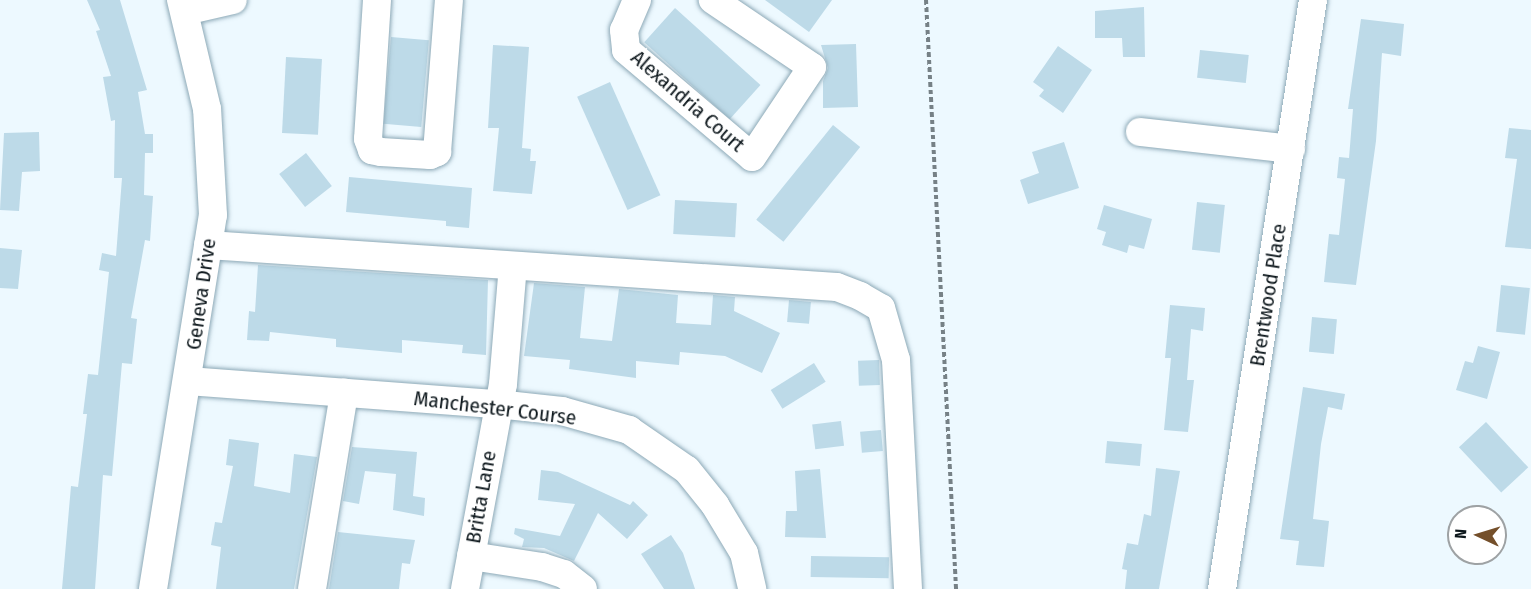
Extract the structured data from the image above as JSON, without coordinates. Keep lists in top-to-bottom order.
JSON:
{
  "streets": {
    "street": [
      "Alexandria Court",
      "Geneva Drive",
      "Brentwood Place",
      "Manchester Course",
      "Britta Lane"
    ]
  },
  "crossings": [
    ["Geneva Drive", "Manchester Course"],
    ["Manchester Course", "Britta Lane"]
  ],
  "north": "left"
}
